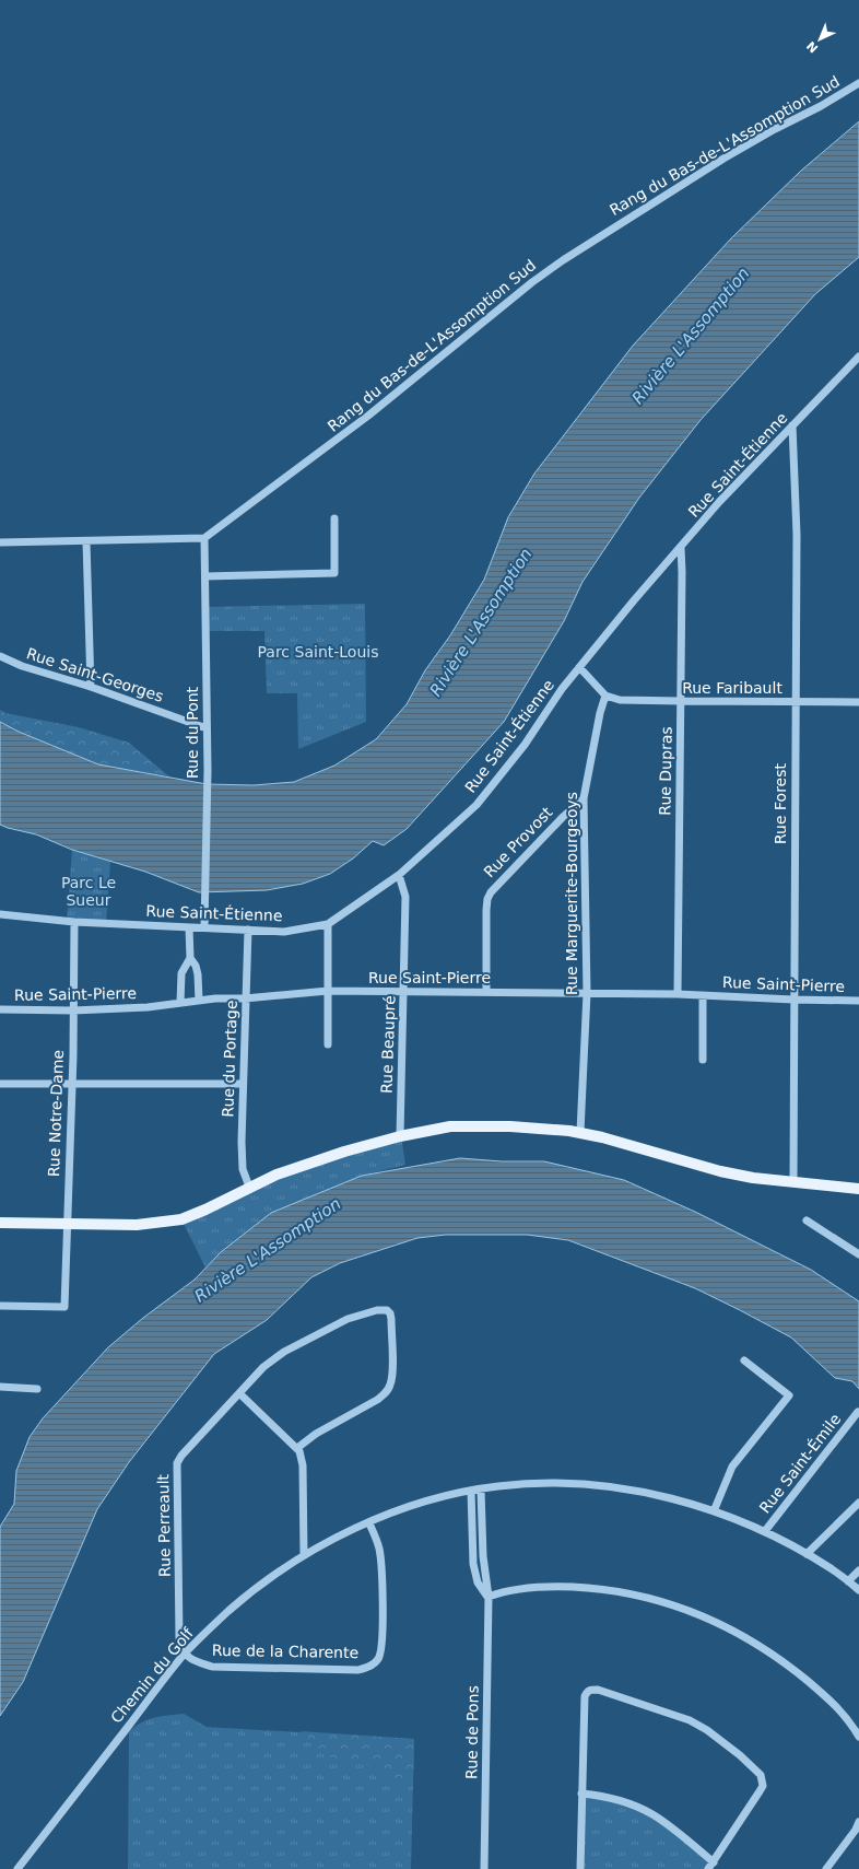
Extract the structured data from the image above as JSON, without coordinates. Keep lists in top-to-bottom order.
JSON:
{
  "streets": {
    "street": [
      "Rang du Bas-de-L'Assomption Sud",
      "Rue Saint-Étienne",
      "Rue Saint-Georges",
      "Rue Faribault",
      "Rue du Pont",
      "Rue Dupras",
      "Rue Forest",
      "Rue Provost",
      "Rue Marguerite-Bourgeoys",
      "Rue Saint-Pierre",
      "Rue Beaupré",
      "Rue du Portage",
      "Rue Notre-Dame",
      "Rue Saint-Émile",
      "Rue Perreault",
      "Rue de la Charente",
      "Chemin du Golf",
      "Rue de Pons"
    ]
  },
  "crossings": [
    ["Rang du Bas-de-L'Assomption Sud", "Rue du Pont"],
    ["Rue Saint-Étienne", "Rue du Pont"],
    ["Rue Saint-Étienne", "Rue Dupras"],
    ["Rue Saint-Étienne", "Rue Forest"],
    ["Rue Saint-Étienne", "Rue Beaupré"],
    ["Rue Saint-Étienne", "Rue du Portage"],
    ["Rue Saint-Étienne", "Rue Notre-Dame"],
    ["Rue Saint-Georges", "Rue du Pont"],
    ["Rue Faribault", "Rue Dupras"],
    ["Rue Faribault", "Rue Forest"],
    ["Rue Faribault", "Rue Marguerite-Bourgeoys"],
    ["Rue Dupras", "Rue Saint-Pierre"],
    ["Rue Forest", "Rue Saint-Pierre"],
    ["Rue Provost", "Rue Marguerite-Bourgeoys"],
    ["Rue Provost", "Rue Saint-Pierre"],
    ["Rue Marguerite-Bourgeoys", "Rue Saint-Pierre"],
    ["Rue Saint-Pierre", "Rue Beaupré"],
    ["Rue Saint-Pierre", "Rue du Portage"],
    ["Rue Saint-Pierre", "Rue Notre-Dame"],
    ["Rue Saint-Émile", "Chemin du Golf"],
    ["Rue Perreault", "Rue de la Charente"],
    ["Rue Perreault", "Chemin du Golf"],
    ["Rue de la Charente", "Chemin du Golf"],
    ["Chemin du Golf", "Rue de Pons"]
  ],
  "water": ["Rivière L'Assomption"],
  "parks": ["Parc Saint-Louis", "Parc Le Sueur"],
  "north": "bottom left"
}
